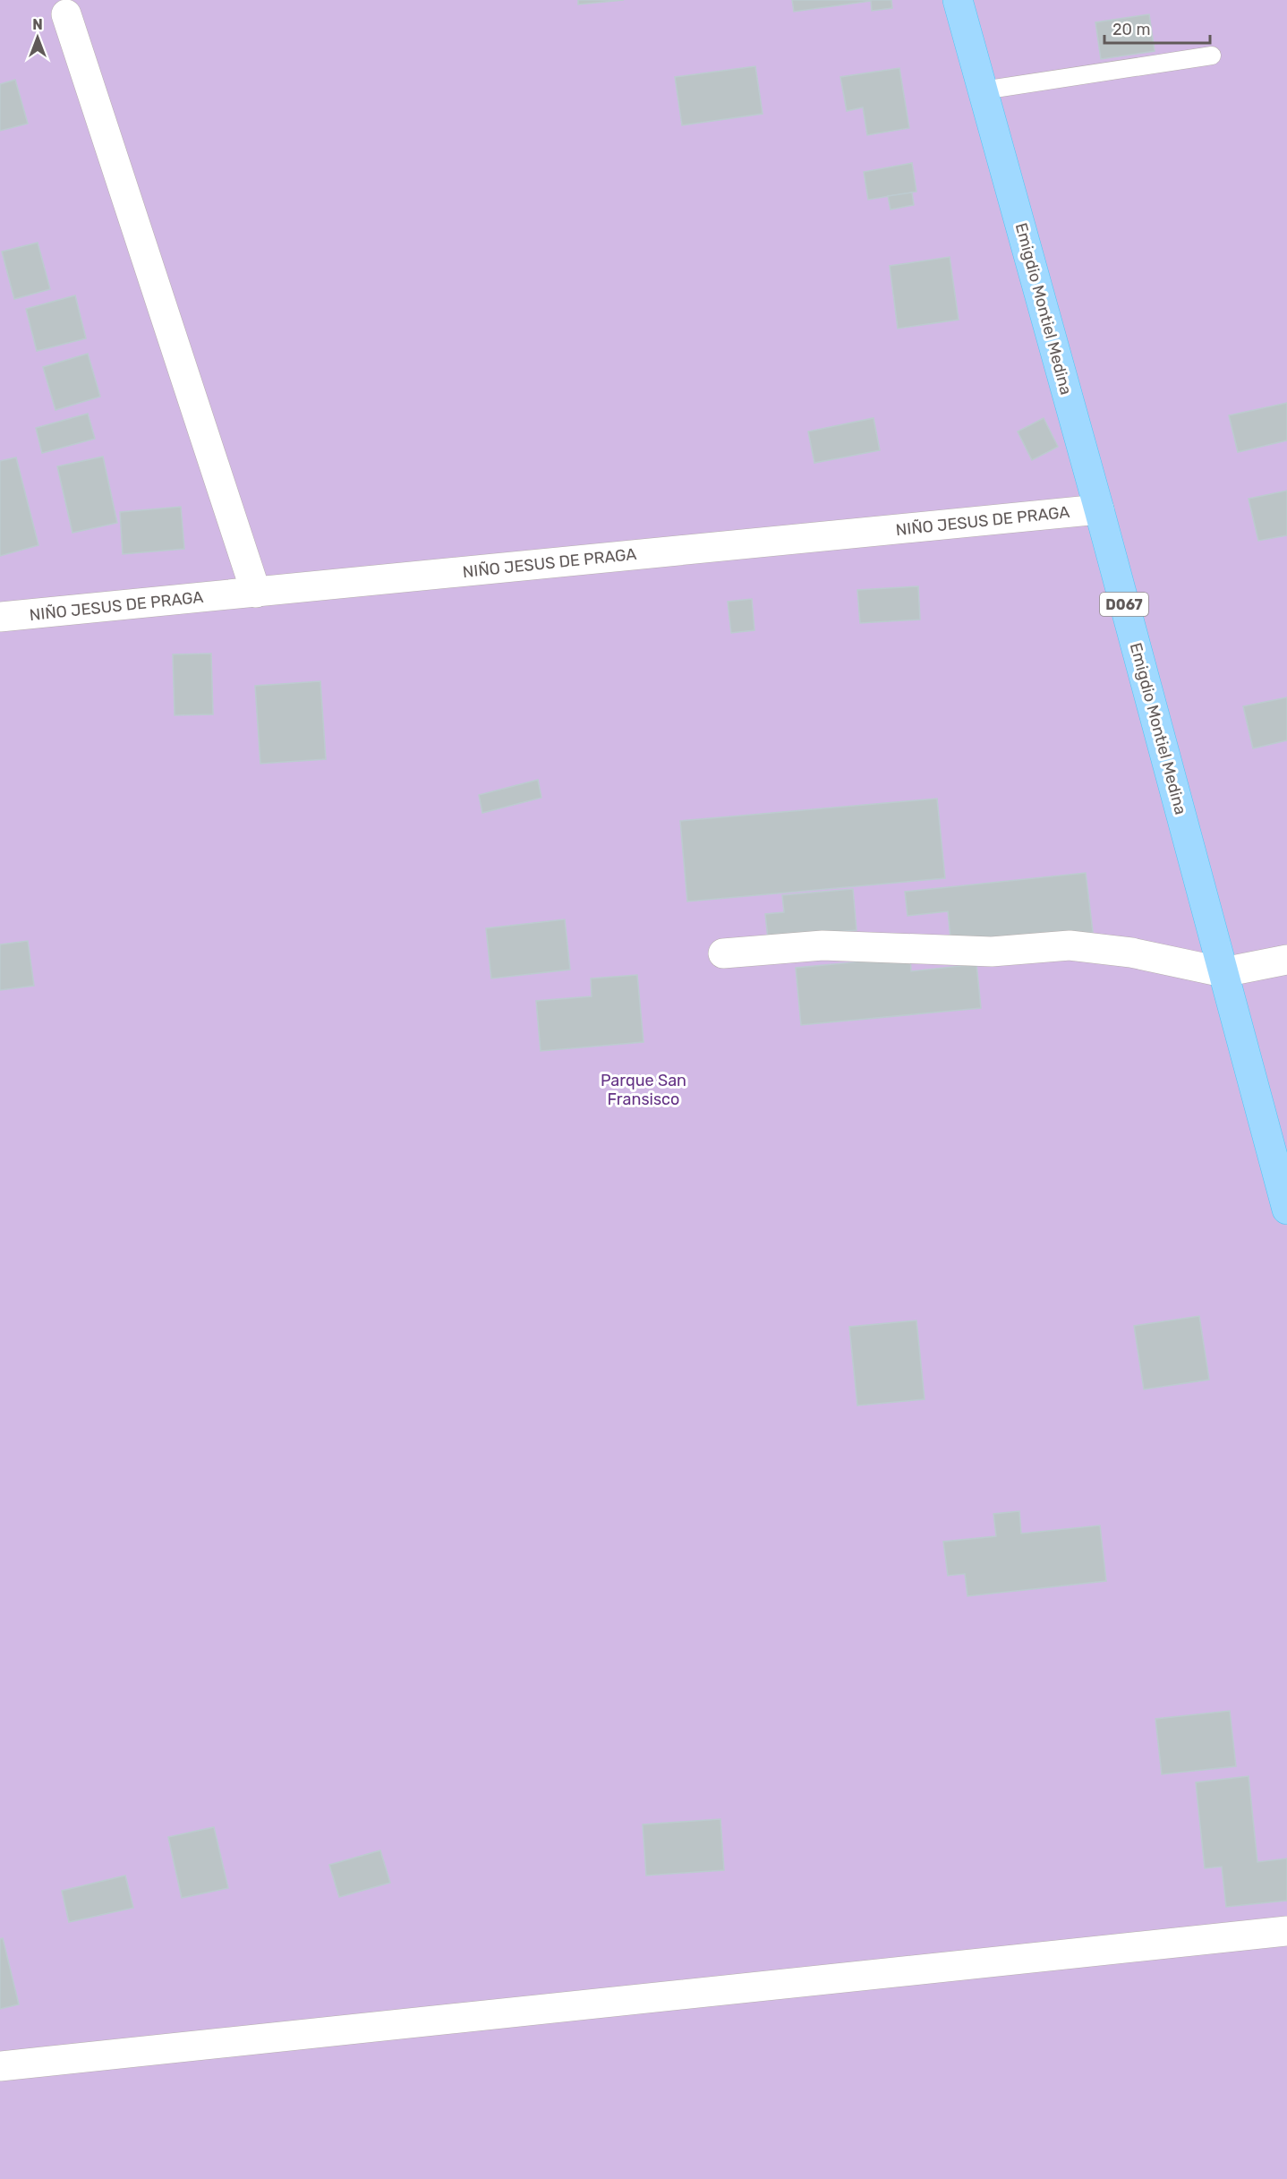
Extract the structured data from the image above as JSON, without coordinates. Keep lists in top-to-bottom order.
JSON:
{
  "streets": {
    "main road": ["Emigdio Montiel Medina", "D067"],
    "street": ["NIÑO JESUS DE PRAGA"]
  },
  "crossings": [
    ["Emigdio Montiel Medina", "NIÑO JESUS DE PRAGA"]
  ],
  "parks": ["Parque San Fransisco"],
  "scale_bar": "20 m",
  "north": "top"
}
